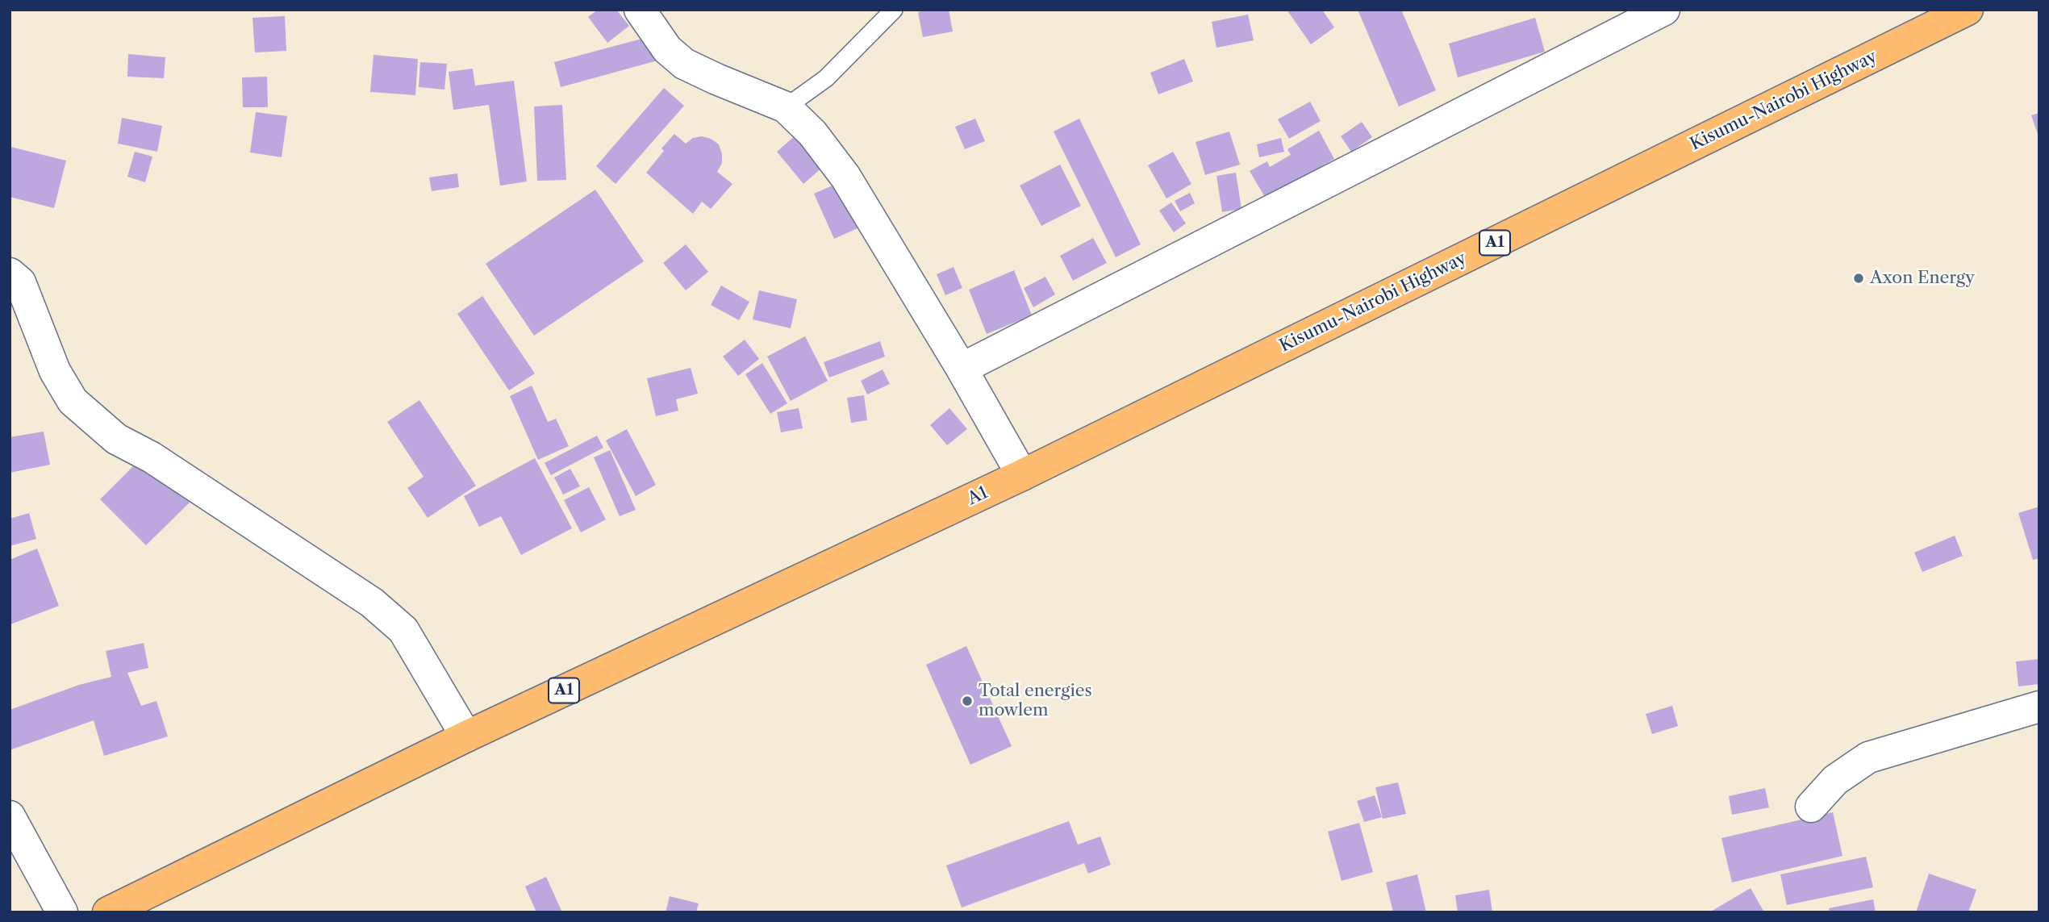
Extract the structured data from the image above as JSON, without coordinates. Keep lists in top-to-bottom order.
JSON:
{
  "streets": {
    "highway": ["Kisumu-Nairobi Highway", "A1"]
  },
  "crossings": [
    ["Kisumu-Nairobi Highway", "A1"]
  ],
  "places": ["Axon Energy", "Total energies mowlem"]
}
